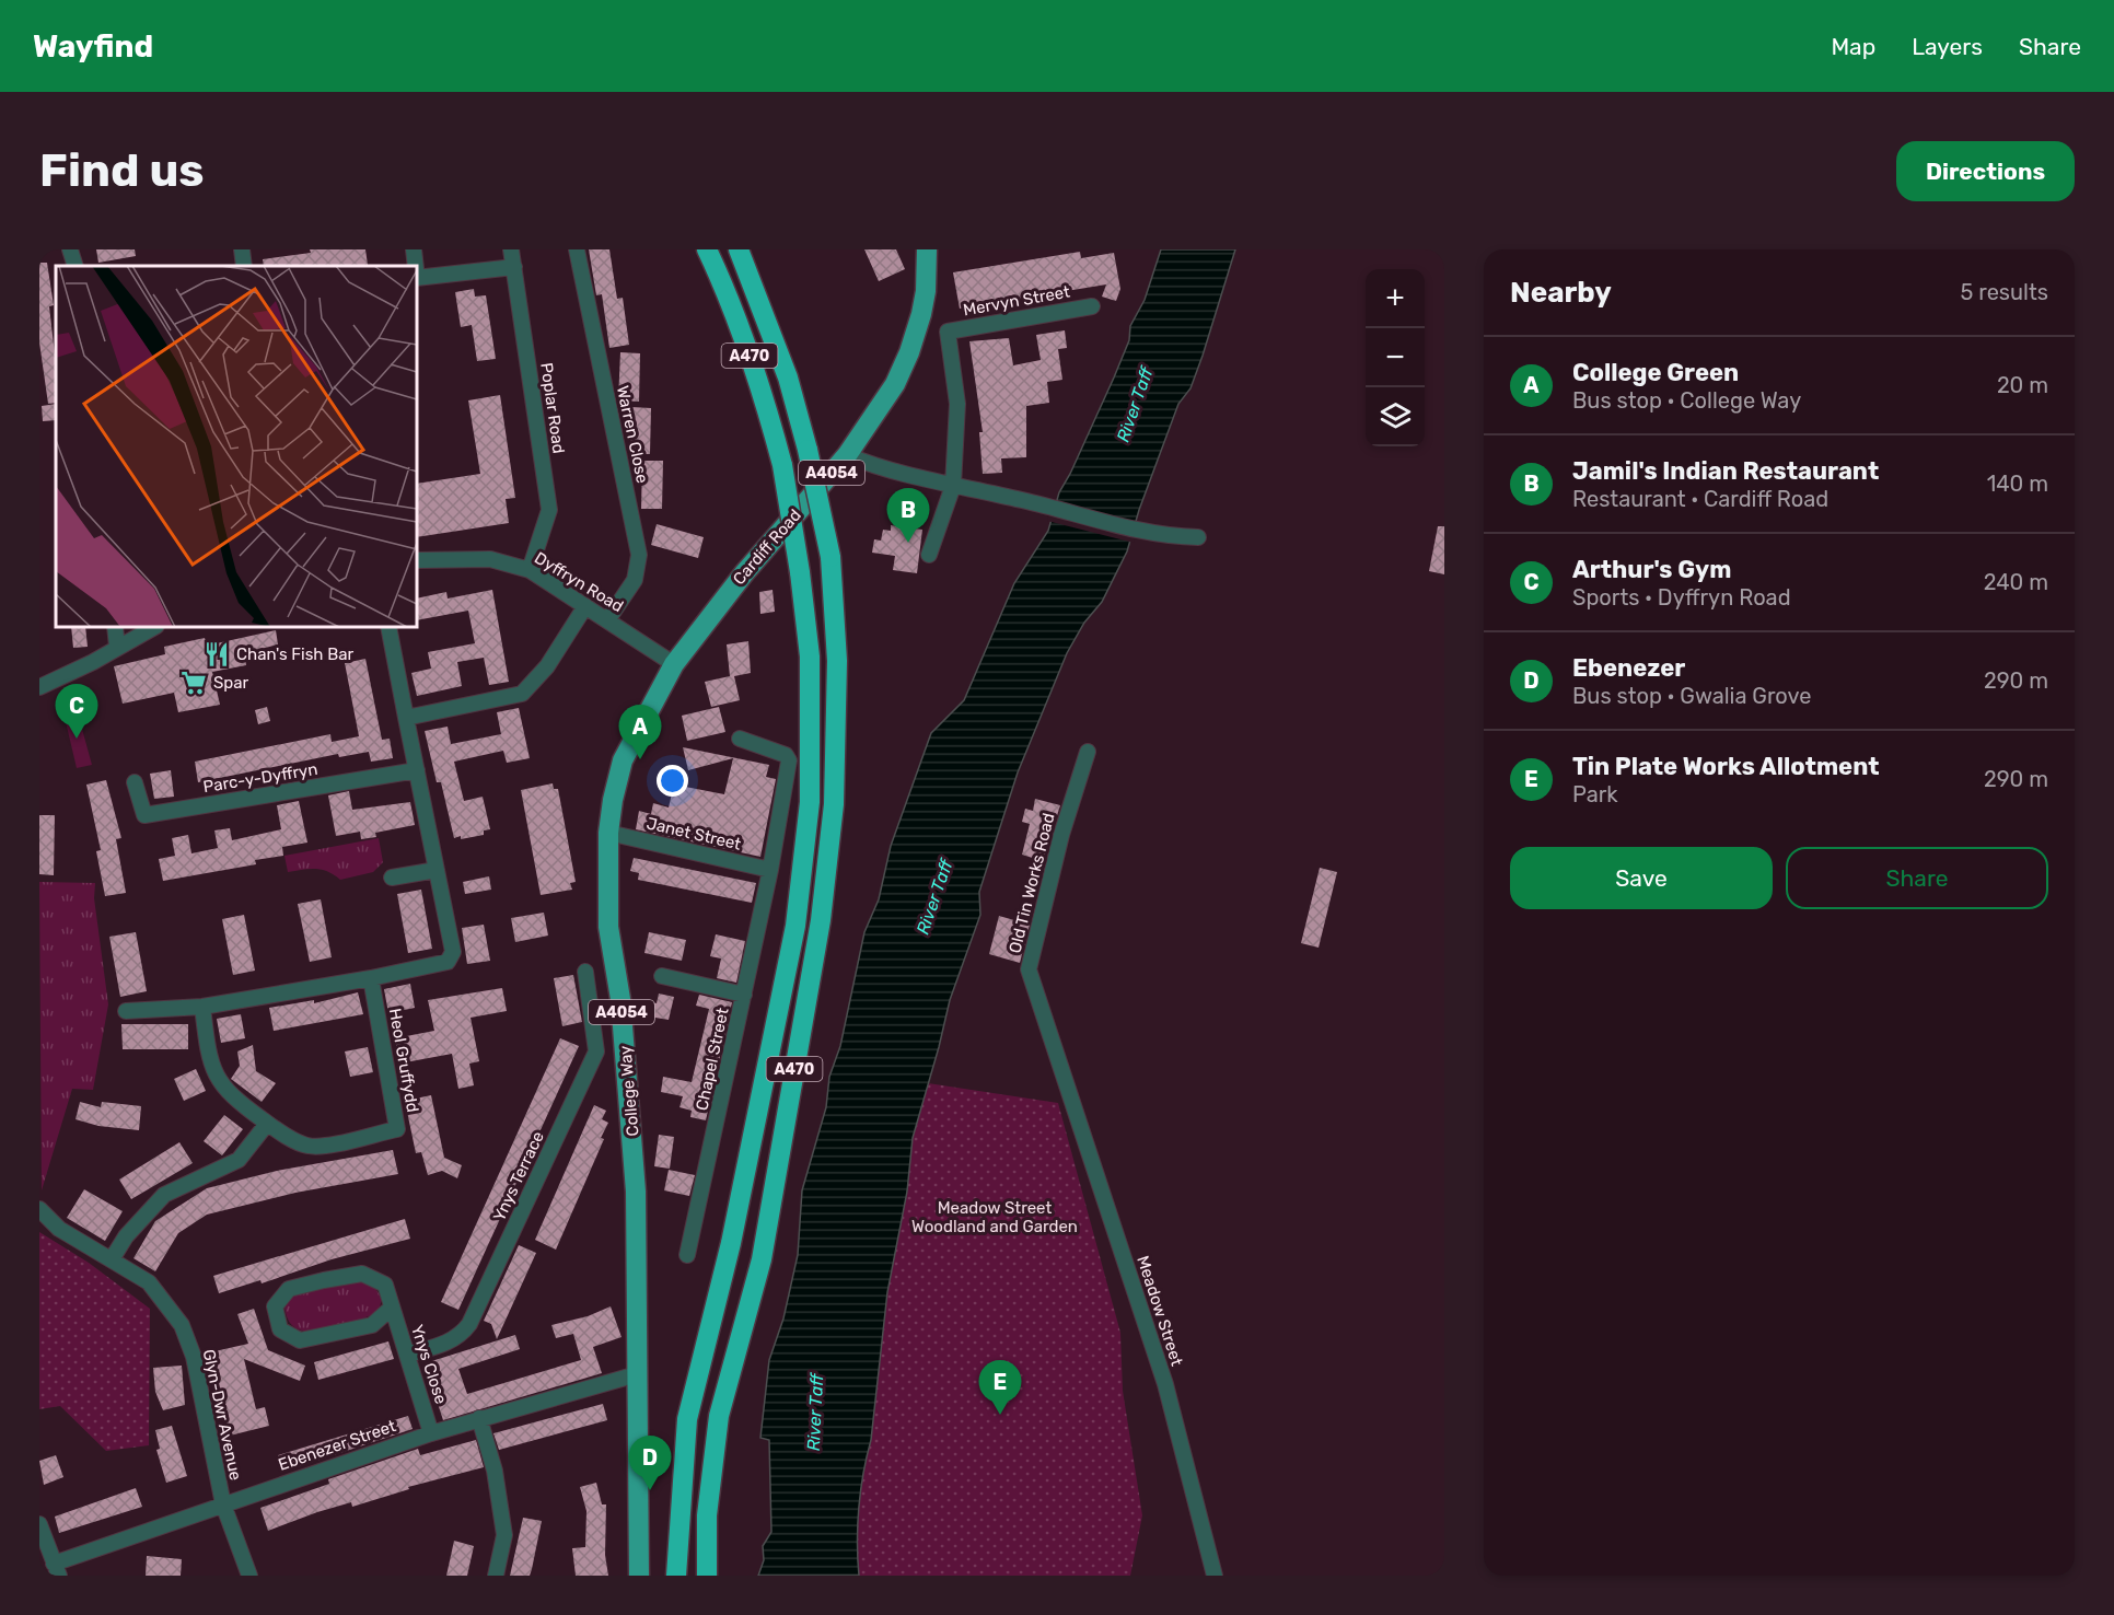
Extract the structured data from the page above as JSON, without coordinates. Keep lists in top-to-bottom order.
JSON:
{
  "streets": {
    "highway": ["A470"],
    "main road": ["A4054", "Cardiff Road", "College Way"],
    "street": [
      "Mervyn Street",
      "Poplar Road",
      "Warren Close",
      "Dyffryn Road",
      "Parc-y-Dyffryn",
      "Janet Street",
      "Old Tin Works Road",
      "Chapel Street",
      "Heol Gruffydd",
      "Ynys Terrace",
      "Meadow Street",
      "Ynys Close",
      "Glyn-Dwr Avenue",
      "Ebenezer Street"
    ]
  },
  "crossings": [
    ["Poplar Road", "Dyffryn Road"],
    ["Warren Close", "Dyffryn Road"],
    ["A4054", "College Way"],
    ["A4054", "Ebenezer Street"],
    ["Cardiff Road", "Dyffryn Road"],
    ["Cardiff Road", "College Way"],
    ["Dyffryn Road", "College Way"],
    ["Janet Street", "Chapel Street"],
    ["Janet Street", "College Way"],
    ["Old Tin Works Road", "Meadow Street"],
    ["College Way", "Ebenezer Street"],
    ["Ynys Terrace", "Ynys Close"],
    ["Ynys Close", "Ebenezer Street"],
    ["Glyn-Dwr Avenue", "Ebenezer Street"]
  ],
  "water": ["River Taff"],
  "parks": ["Meadow Street Woodland and Garden"],
  "places": {
    "restaurant": ["Chan's Fish Bar"],
    "supermarket": ["Spar"]
  },
  "page": {
    "header": "Wayfind",
    "nav": ["Map", "Layers", "Share"],
    "buttons": [
      "Directions",
      ["Save", "Share"]
    ],
    "title": "Find us",
    "heading": ["Nearby", "5 results"],
    "map_buttons": ["+", "−"],
    "list": [
      {
        "mark": "A",
        "name": "College Green",
        "note": "Bus stop · College Way",
        "value": "20 m"
      },
      {
        "mark": "B",
        "name": "Jamil's Indian Restaurant",
        "note": "Restaurant · Cardiff Road",
        "value": "140 m"
      },
      {
        "mark": "C",
        "name": "Arthur's Gym",
        "note": "Sports · Dyffryn Road",
        "value": "240 m"
      },
      {
        "mark": "D",
        "name": "Ebenezer",
        "note": "Bus stop · Gwalia Grove",
        "value": "290 m"
      },
      {
        "mark": "E",
        "name": "Tin Plate Works Allotment",
        "note": "Park",
        "value": "290 m"
      }
    ],
    "pins": [
      "B",
      "C",
      "A",
      "E",
      "D"
    ]
  }
}
